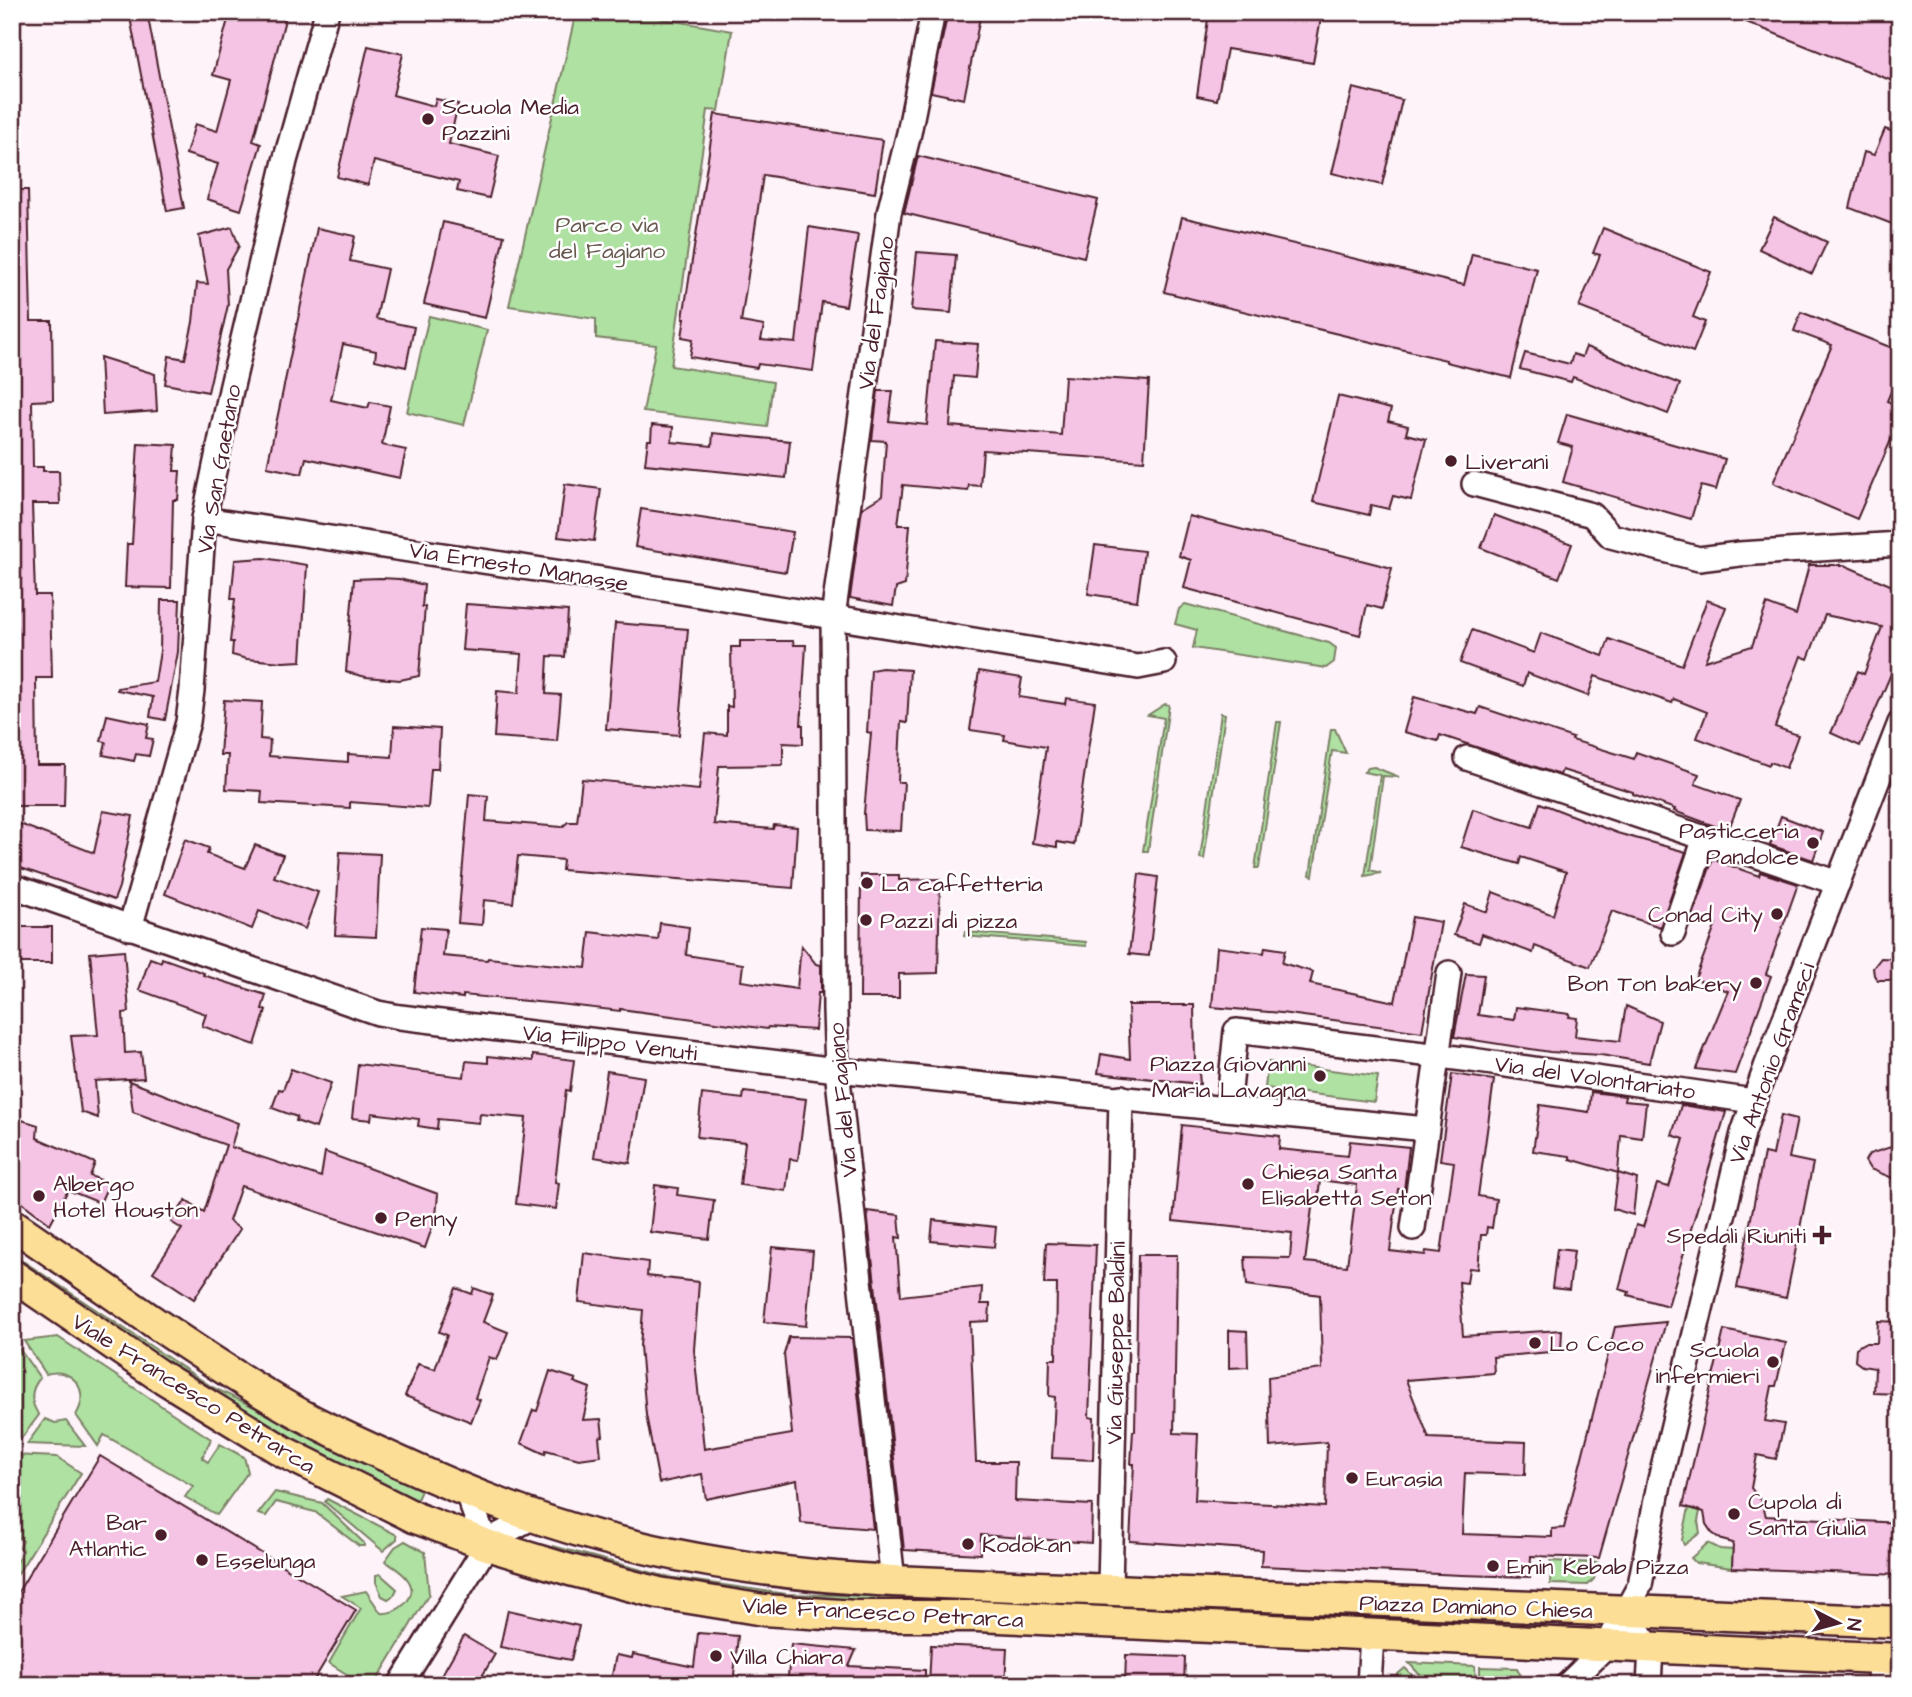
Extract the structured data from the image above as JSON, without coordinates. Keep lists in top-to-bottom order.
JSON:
{
  "streets": {
    "main road": ["Viale Francesco Petrarca", "Piazza Damiano Chiesa"],
    "street": [
      "Via del Fagiano",
      "Via San Gaetano",
      "Via Ernesto Manasse",
      "Via Filippo Venuti",
      "Via Antonio Gramsci",
      "Via del Volontariato",
      "Via Giuseppe Baldini"
    ]
  },
  "crossings": [
    ["Via del Fagiano", "Via Ernesto Manasse"],
    ["Via del Fagiano", "Via Filippo Venuti"],
    ["Via del Fagiano", "Viale Francesco Petrarca"],
    ["Via San Gaetano", "Via Ernesto Manasse"],
    ["Via San Gaetano", "Via Filippo Venuti"],
    ["Via Filippo Venuti", "Via Giuseppe Baldini"],
    ["Via Antonio Gramsci", "Via del Volontariato"],
    ["Via Antonio Gramsci", "Piazza Damiano Chiesa"],
    ["Via Giuseppe Baldini", "Viale Francesco Petrarca"],
    ["Viale Francesco Petrarca", "Piazza Damiano Chiesa"]
  ],
  "parks": ["Parco via del Fagiano"],
  "places": {
    "other": [
      "Scuola Media Pazzini",
      "Liverani",
      "Pasticceria Pandolce",
      "La caffetteria",
      "Conad City",
      "Pazzi di pizza",
      "Bon Ton bakery",
      "Piazza Giovanni Maria Lavagna",
      "Chiesa Santa Elisabetta Seton",
      "Albergo Hotel Houston",
      "Penny",
      "Lo Coco",
      "Scuola infermieri",
      "Eurasia",
      "Cupola di Santa Giulia",
      "Bar Atlantic",
      "Kodokan",
      "Esselunga",
      "Emin Kebab Pizza",
      "Villa Chiara"
    ],
    "health": ["Spedali Riuniti"]
  },
  "north": "right"
}
